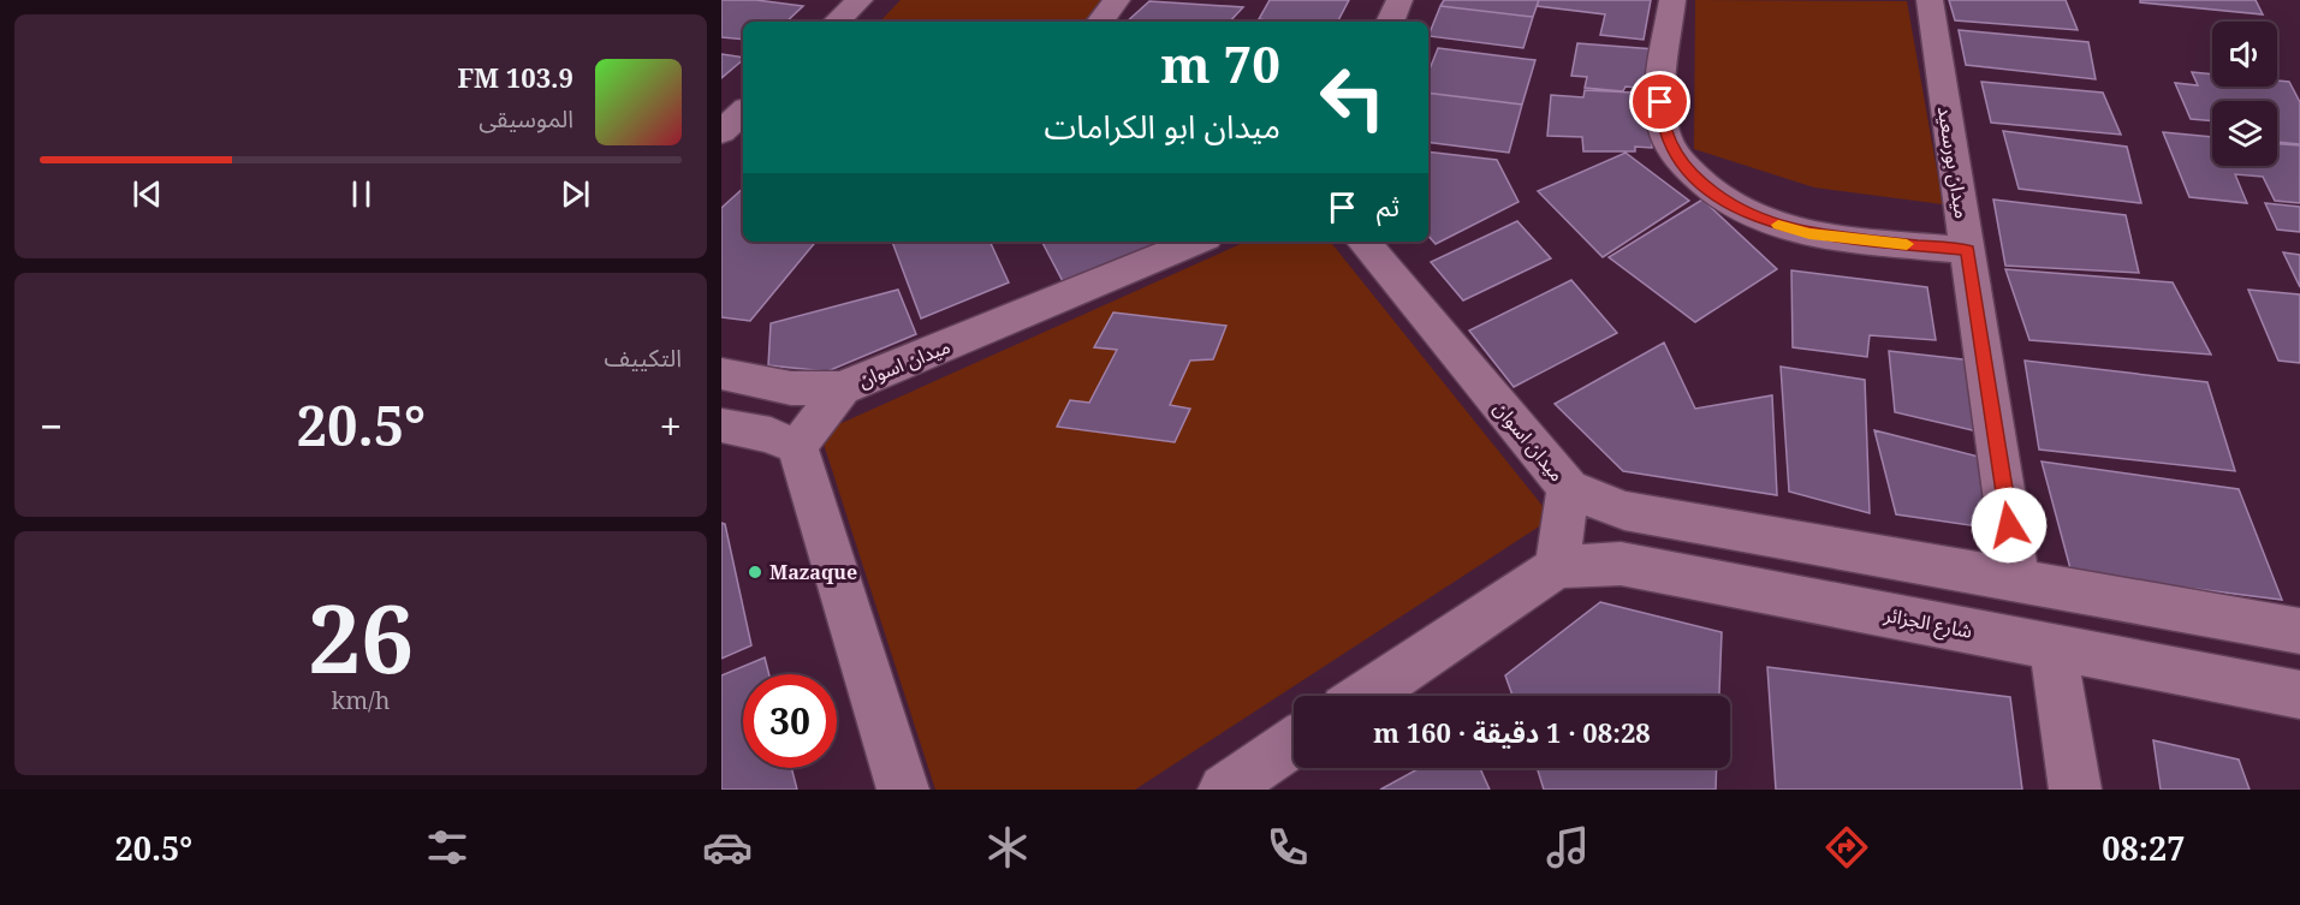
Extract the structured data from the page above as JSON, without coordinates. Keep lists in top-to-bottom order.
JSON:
{
  "streets": {
    "street": ["ميدان بورسعيد", "ميدان اسوان", "شارع الجزائر"]
  },
  "crossings": [
    ["ميدان اسوان", "شارع الجزائر"]
  ],
  "places": ["Mazaque"],
  "page": {
    "turn": ["70 m", "ميدان ابو الكرامات"],
    "song": ["103.9 FM", "الموسيقى"],
    "then": "ثم",
    "tile": [
      "التكييف",
      ["26", "km/h"]
    ],
    "heat": ["−", "20.5°", "+"],
    "limit": "30",
    "trip": "08:28 · 1 دقيقة · 160 m",
    "tabs": ["08:27", "20.5°"]
  }
}
